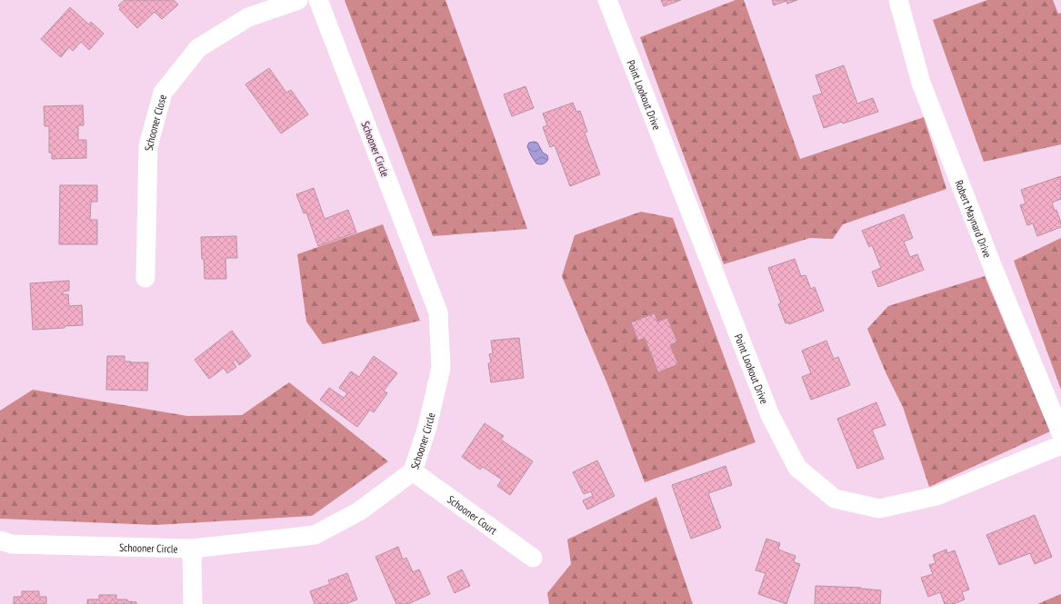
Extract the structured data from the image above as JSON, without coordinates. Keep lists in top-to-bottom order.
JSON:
{
  "streets": {
    "street": [
      "Point Lookout Drive",
      "Schooner Close",
      "Schooner Circle",
      "Robert Maynard Drive",
      "Schooner Court"
    ]
  },
  "crossings": [
    ["Schooner Circle", "Schooner Court"]
  ]
}
